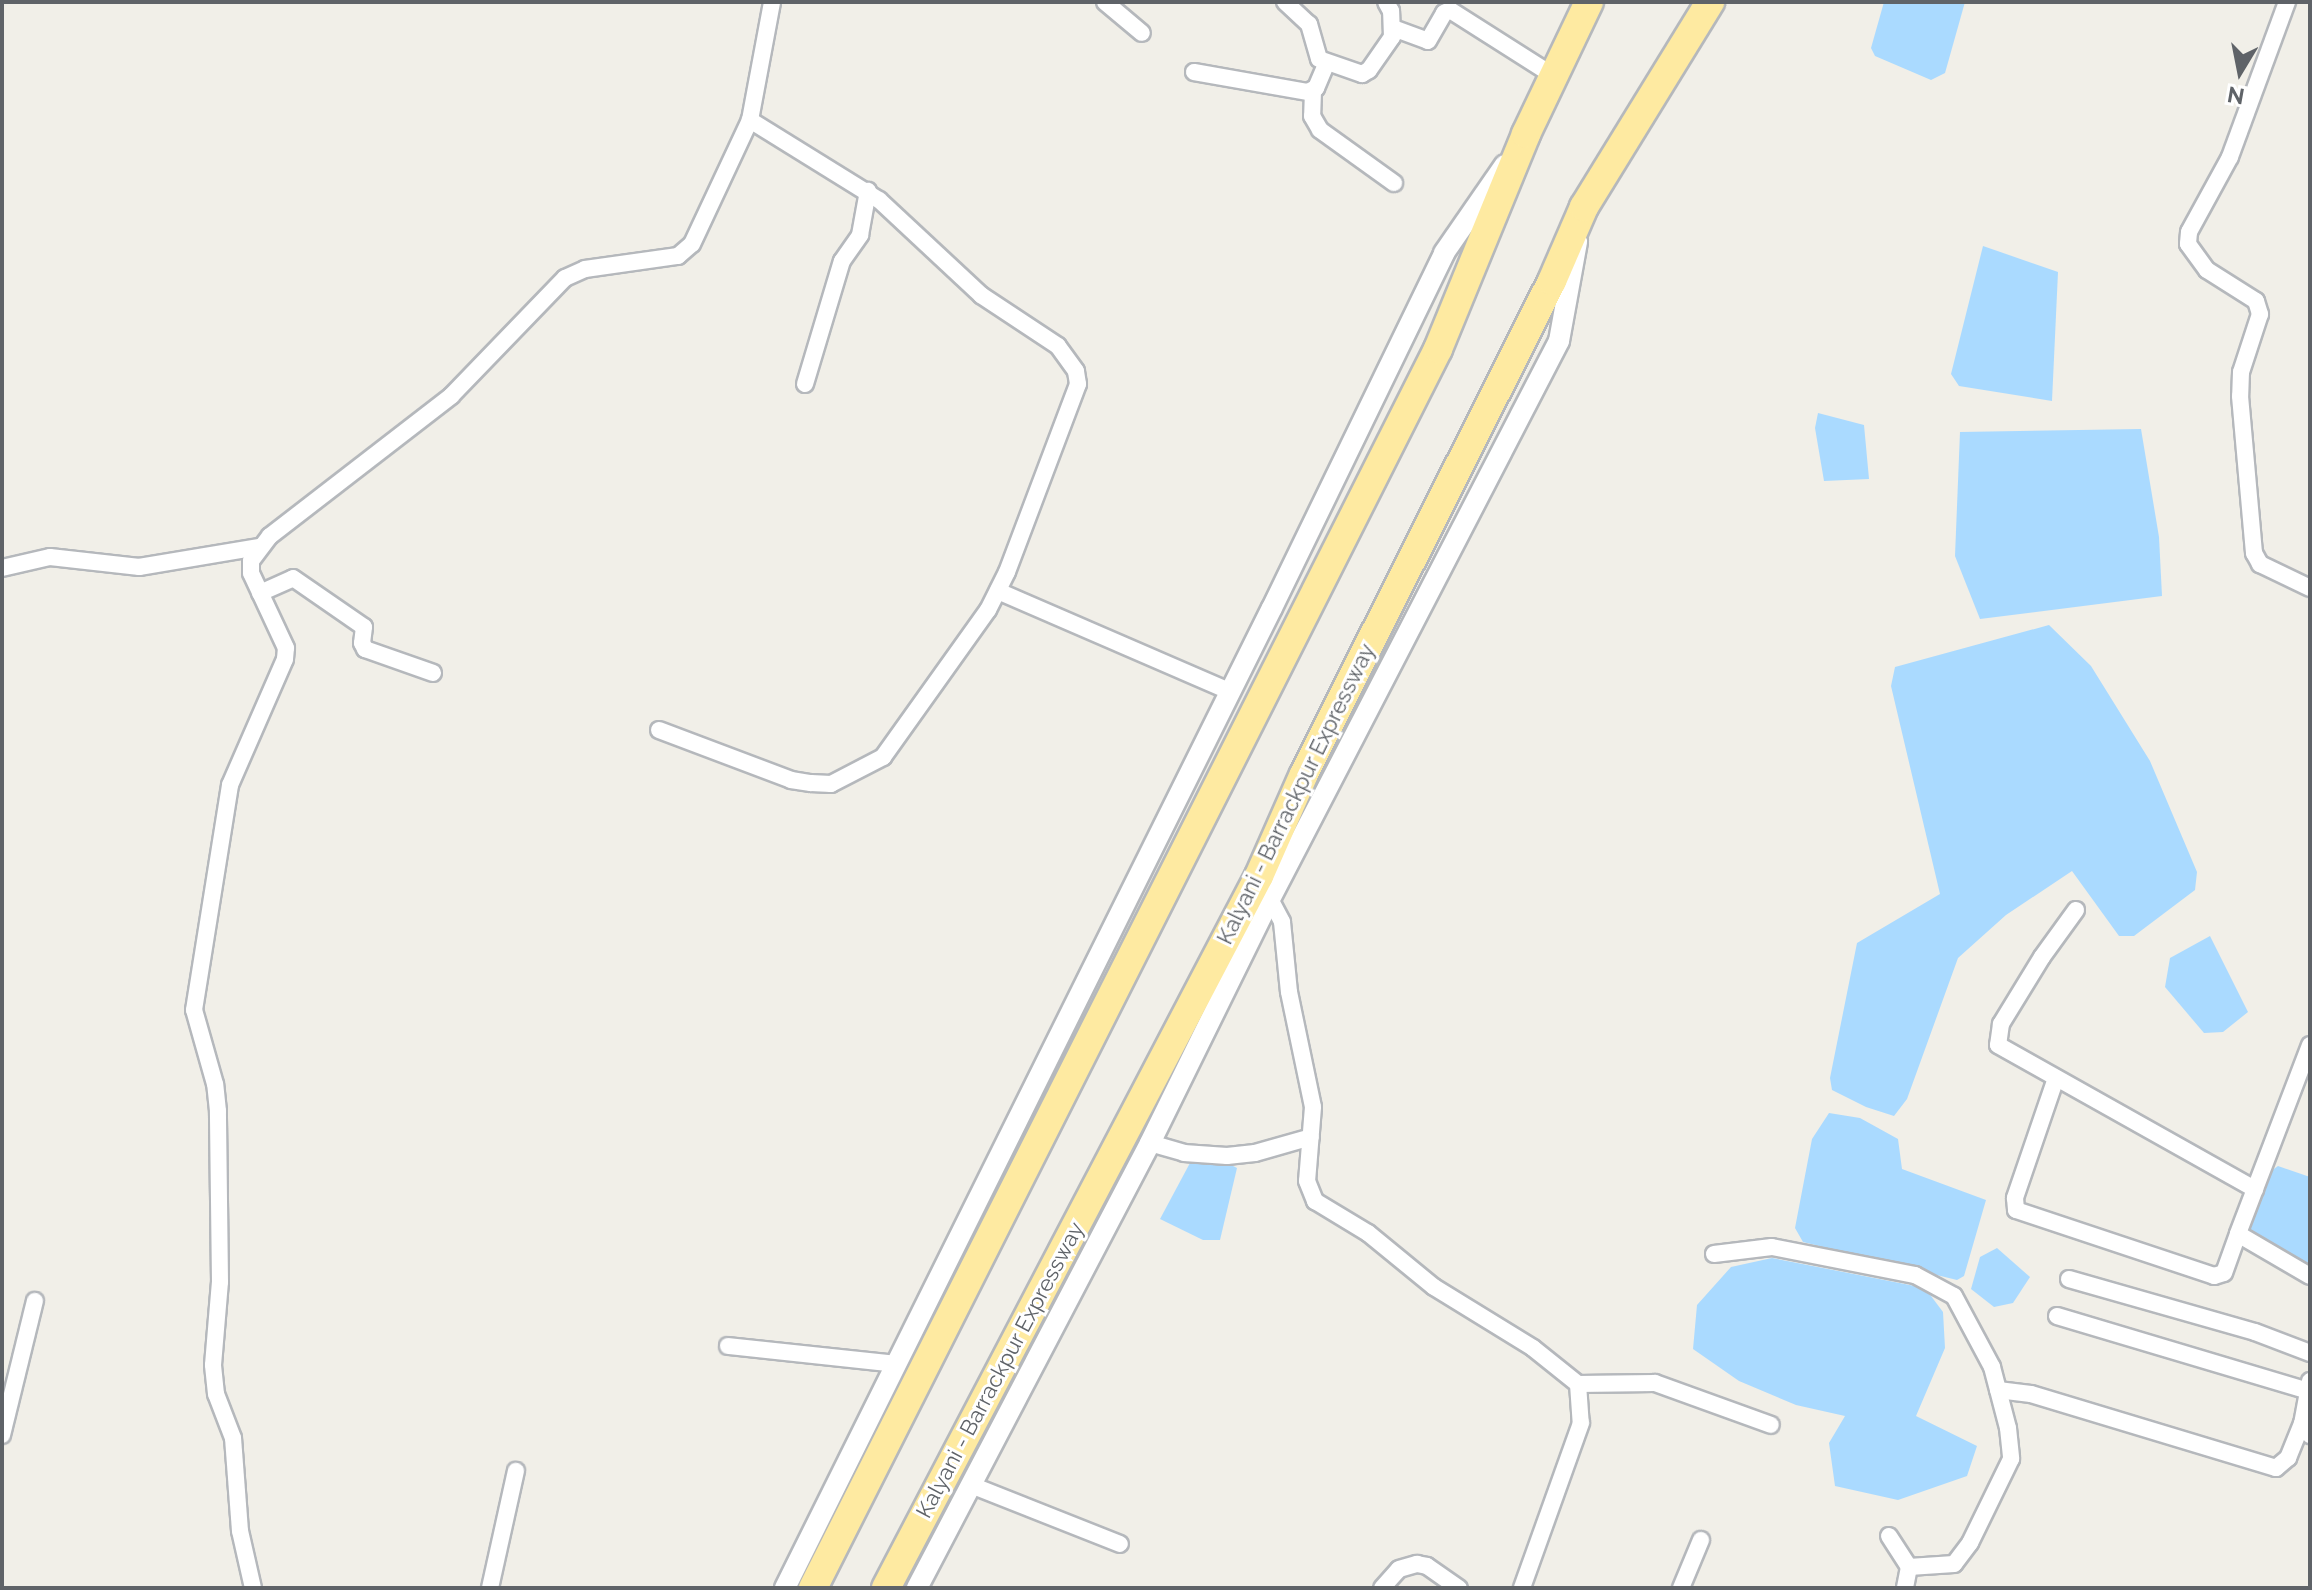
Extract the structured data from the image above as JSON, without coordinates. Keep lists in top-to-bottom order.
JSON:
{
  "streets": {
    "highway": ["Kalyani - Barrackpur Expressway"]
  },
  "north": "bottom"
}
